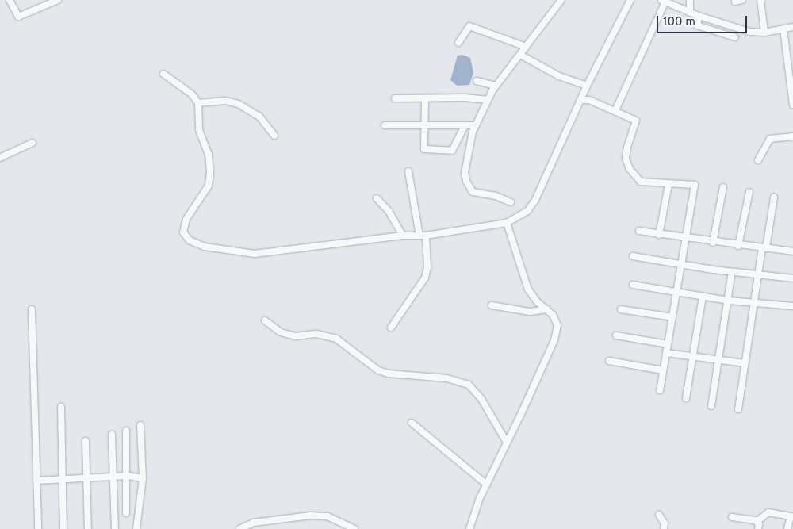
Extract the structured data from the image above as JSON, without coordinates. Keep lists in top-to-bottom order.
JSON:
{
  "scale_bar": "100 m"
}
